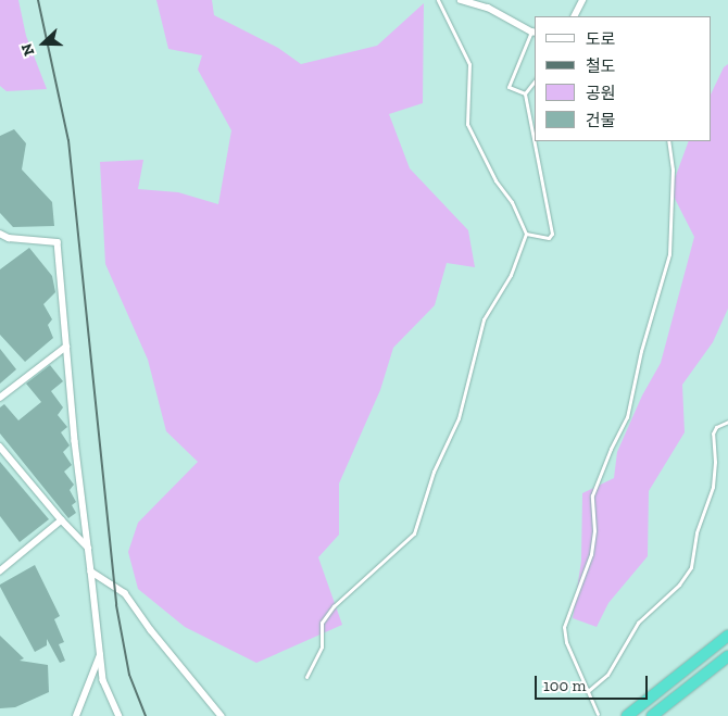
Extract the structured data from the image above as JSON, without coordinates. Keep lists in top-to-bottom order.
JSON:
{
  "legend": [
    "도로",
    "철도",
    "공원",
    "건물"
  ],
  "scale_bar": "100 m",
  "north": "left"
}
